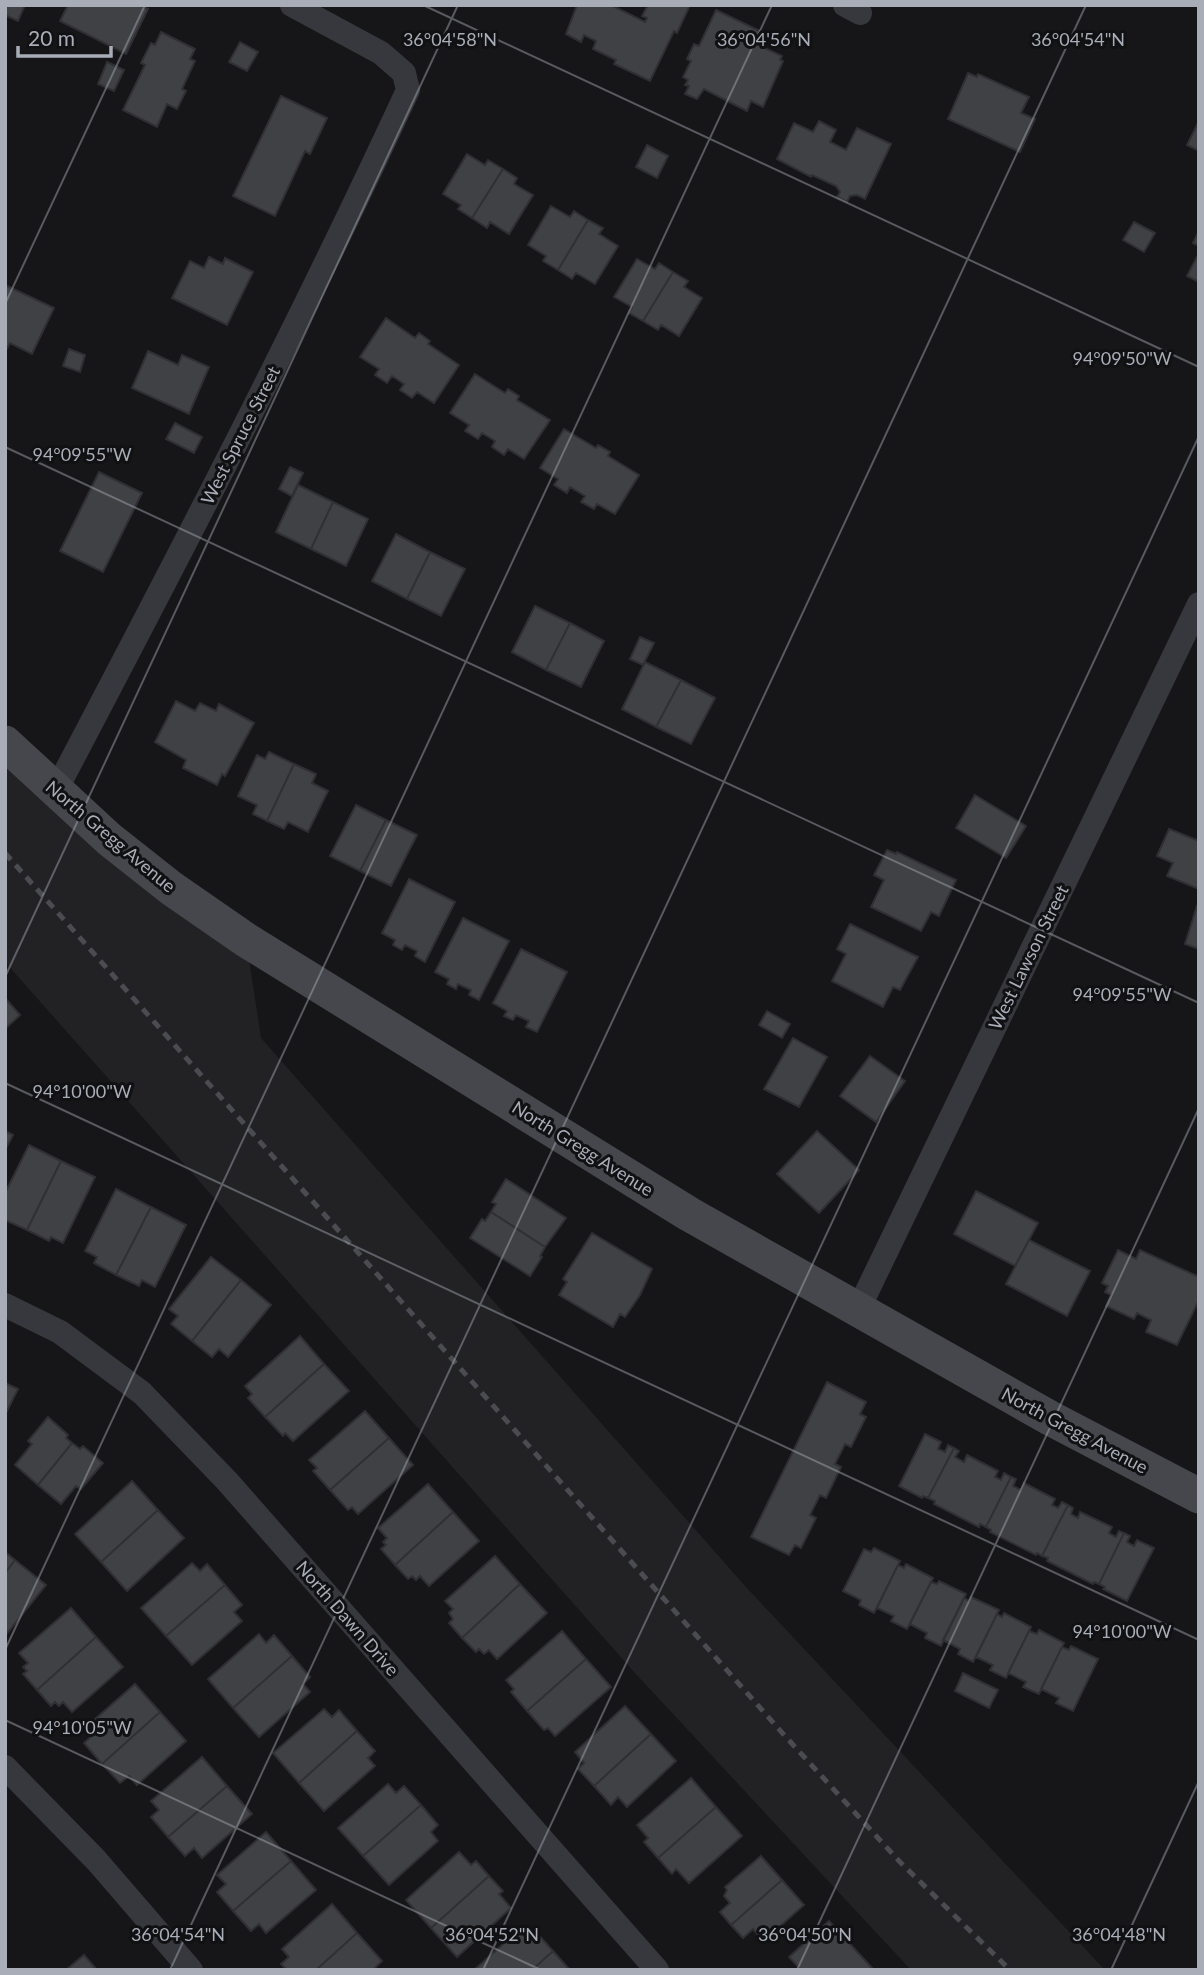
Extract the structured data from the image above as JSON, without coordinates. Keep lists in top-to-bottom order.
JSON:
{
  "streets": {
    "main road": ["North Gregg Avenue"],
    "street": ["West Spruce Street", "West Lawson Street", "North Dawn Drive"]
  },
  "crossings": [
    ["West Spruce Street", "North Gregg Avenue"],
    ["North Gregg Avenue", "West Lawson Street"]
  ],
  "scale_bar": "20 m",
  "coordinates": [
    "36°04'58\"N",
    "36°04'56\"N",
    "36°04'54\"N",
    "94°09'50\"W",
    "94°09'55\"W",
    "94°10'00\"W",
    "94°10'05\"W",
    "36°04'52\"N",
    "36°04'50\"N",
    "36°04'48\"N"
  ]
}
